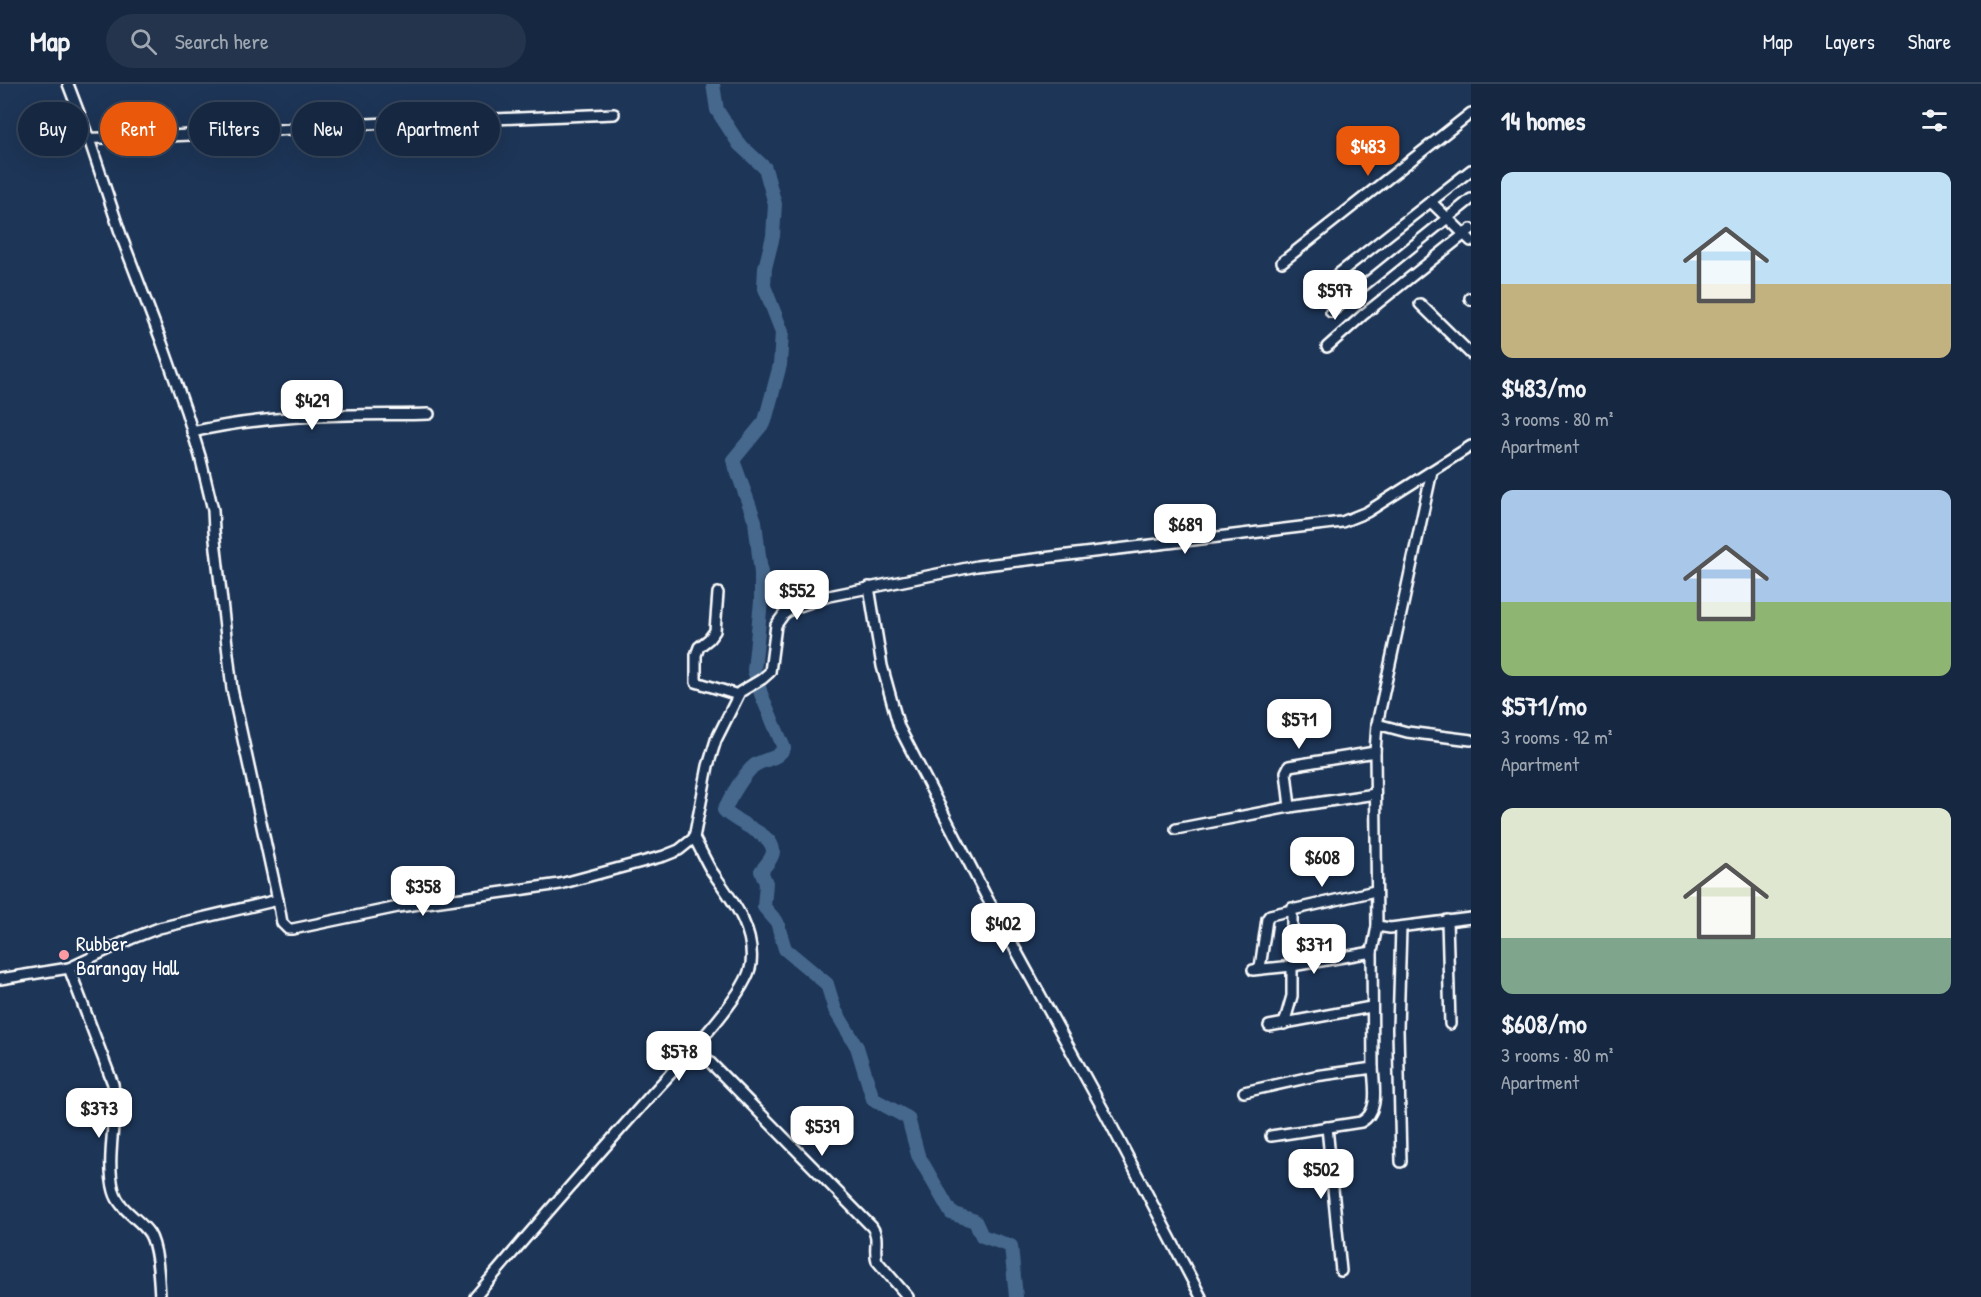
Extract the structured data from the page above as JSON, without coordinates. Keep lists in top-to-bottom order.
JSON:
{
  "places": ["Rubber Barangay Hall"],
  "page": {
    "header": "Map",
    "search": "Search here",
    "nav": ["Map", "Layers", "Share"],
    "heading": "14 homes",
    "chip": [
      "Buy",
      "Rent",
      "Filters",
      "New",
      "Apartment"
    ],
    "price": [
      "$483",
      "$597",
      "$429",
      "$689",
      "$552",
      "$571",
      "$608",
      "$358",
      "$402",
      "$371",
      "$578",
      "$373",
      "$539",
      "$502"
    ],
    "list": [
      {
        "name": "$483/mo",
        "note": "3 rooms · 80 m² · Apartment"
      },
      {
        "name": "$571/mo",
        "note": "3 rooms · 92 m² · Apartment"
      },
      {
        "name": "$608/mo",
        "note": "3 rooms · 80 m² · Apartment"
      }
    ]
  }
}
